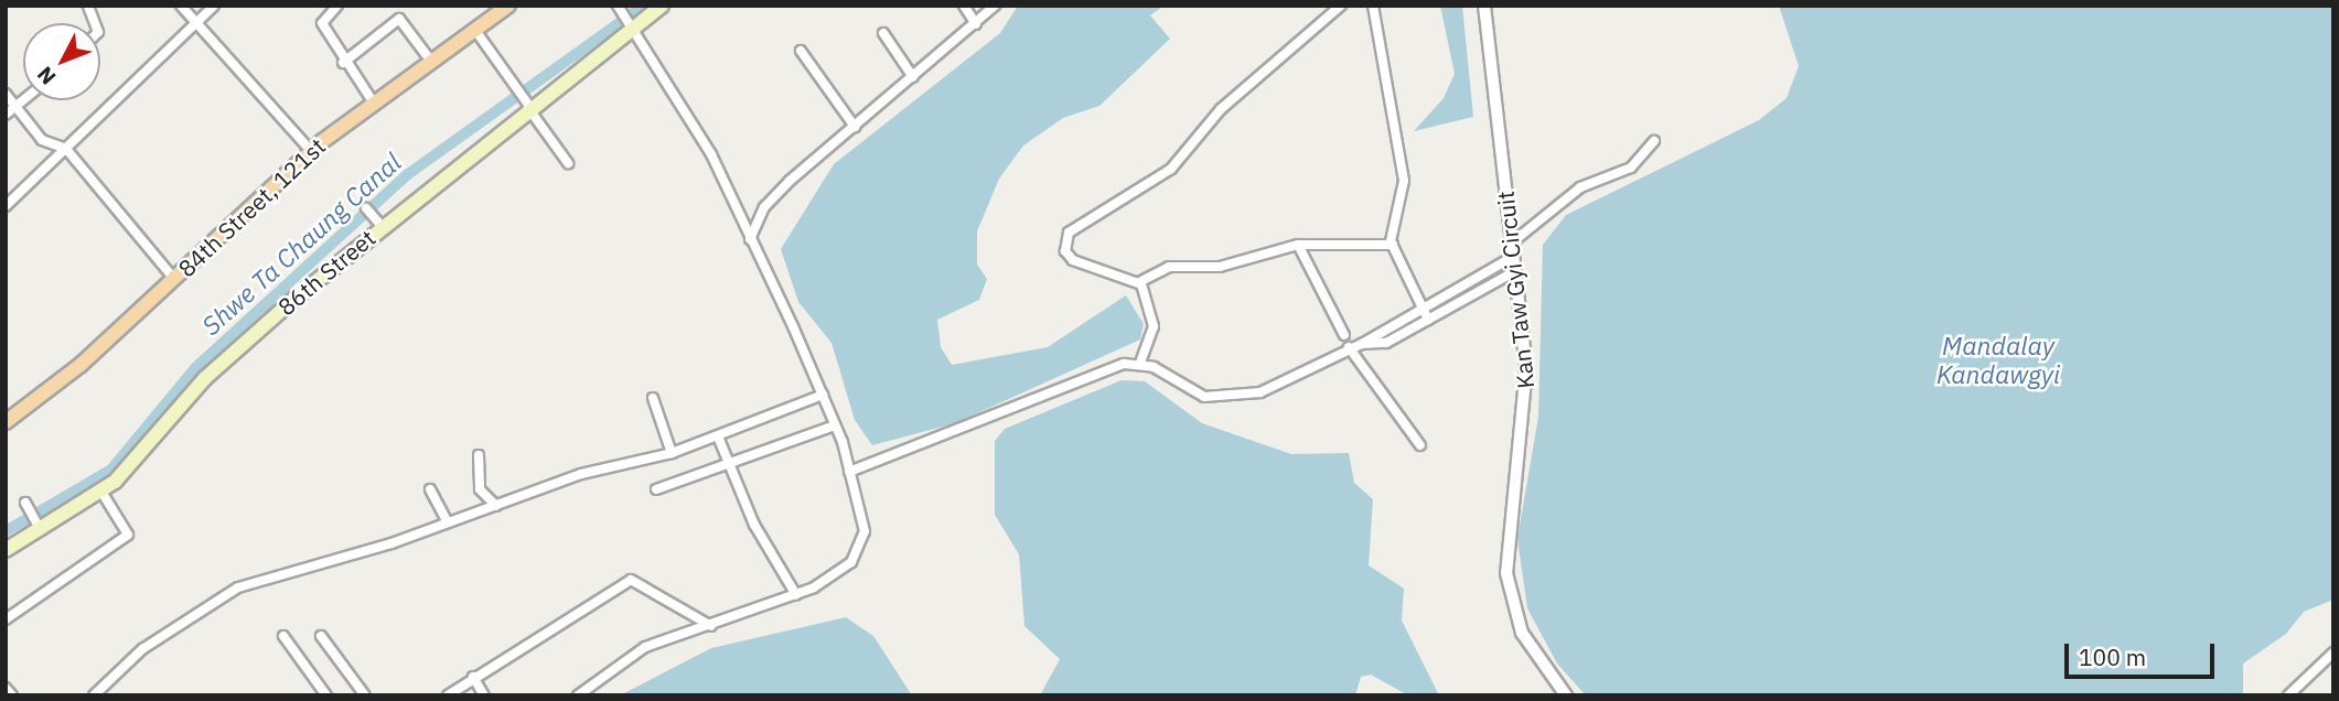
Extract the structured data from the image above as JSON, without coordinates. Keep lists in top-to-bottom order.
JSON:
{
  "streets": {
    "main road": ["84th Street, 121st", "86th Street"],
    "street": ["Kan Taw Gyi Circuit"]
  },
  "water": ["Shwe Ta Chaung Canal", "Mandalay Kandawgyi"],
  "scale_bar": "100 m",
  "north": "bottom left"
}
